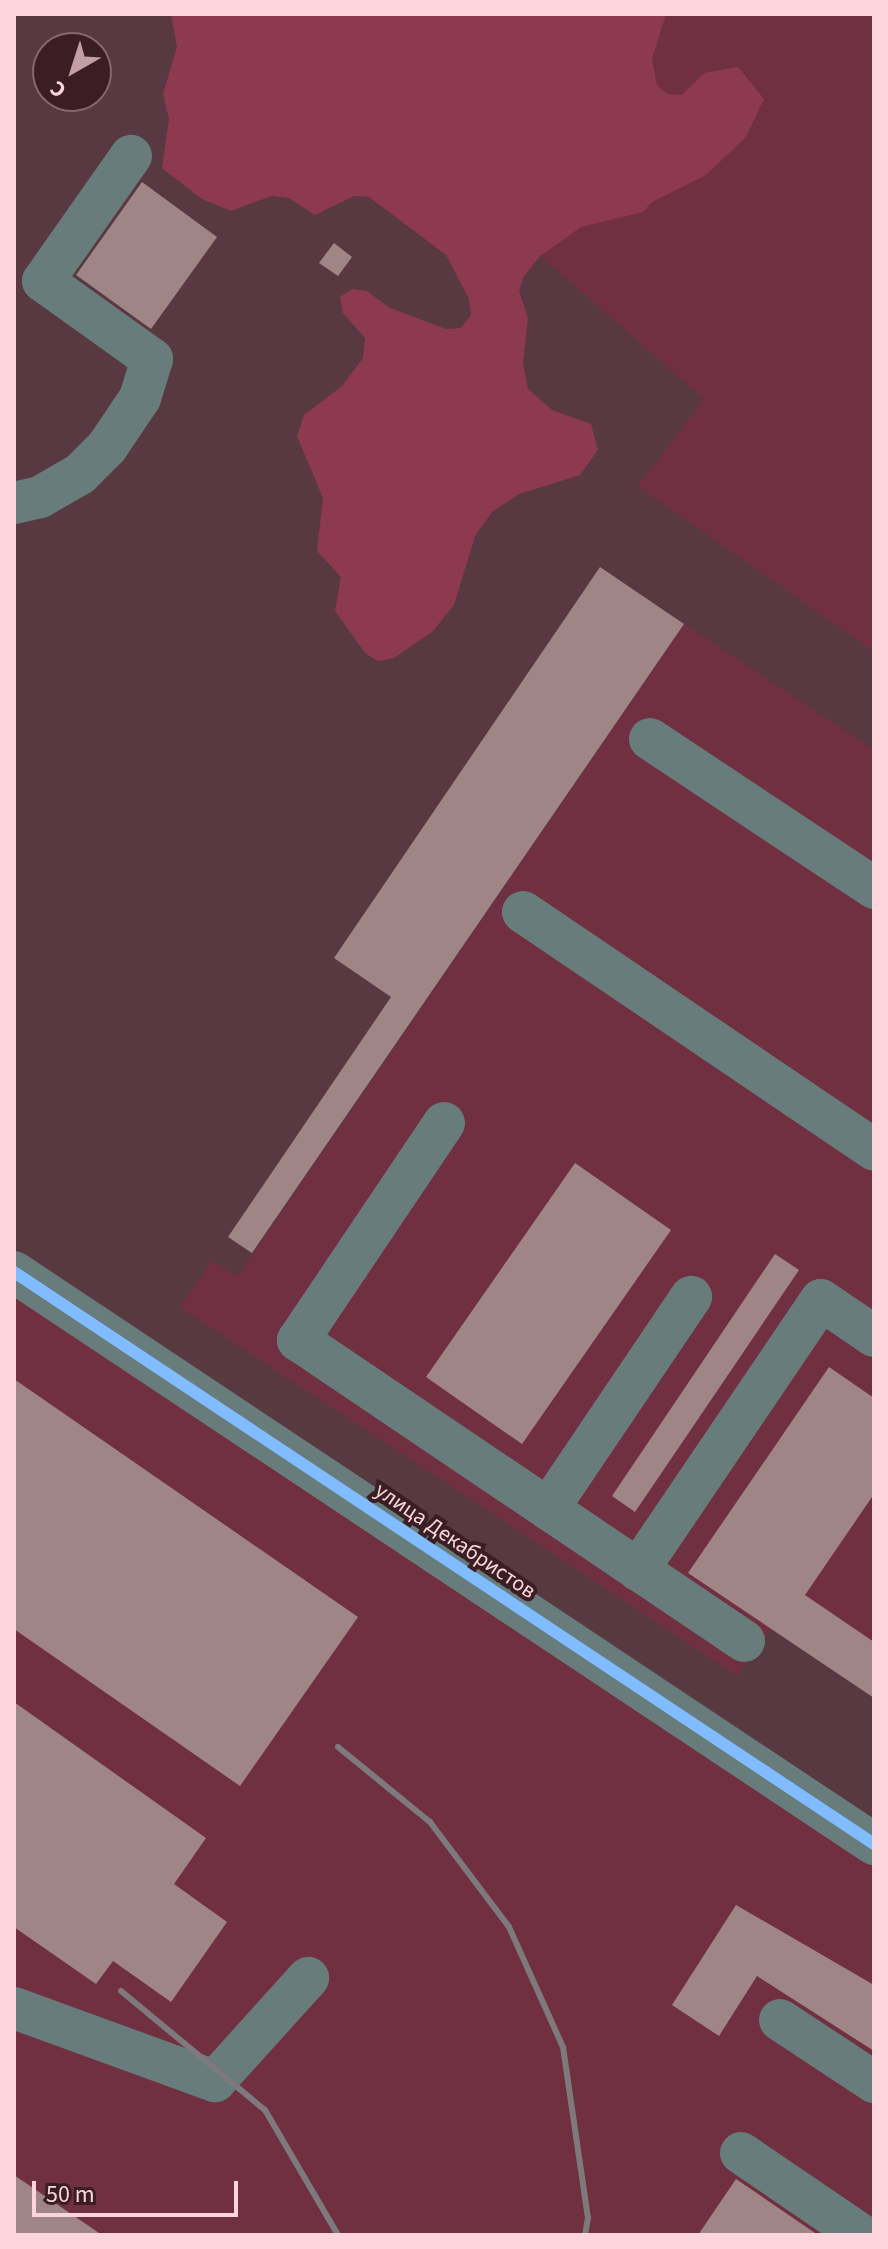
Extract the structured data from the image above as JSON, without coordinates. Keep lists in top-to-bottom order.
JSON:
{
  "streets": {
    "street": ["улица Декабристов"]
  },
  "scale_bar": "50 m",
  "north": "bottom left"
}
